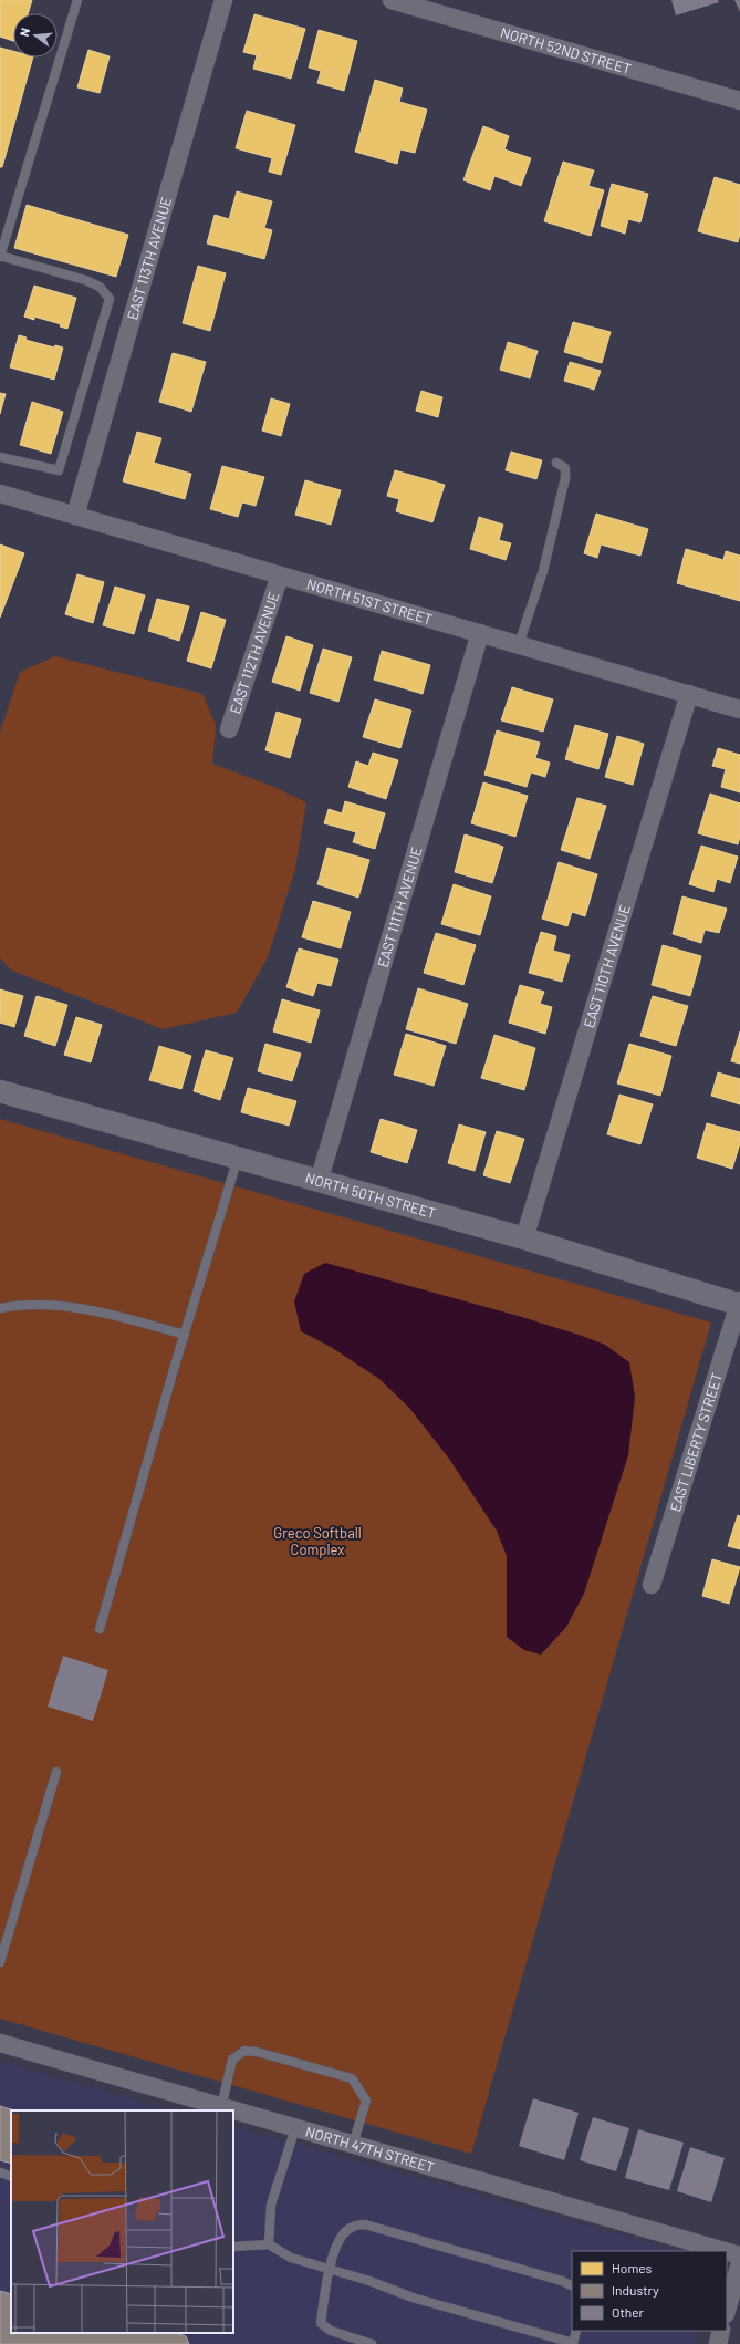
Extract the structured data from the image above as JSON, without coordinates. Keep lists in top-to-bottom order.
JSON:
{
  "streets": {
    "street": [
      "NORTH 52ND STREET",
      "EAST 113TH AVENUE",
      "NORTH 51ST STREET",
      "EAST 112TH AVENUE",
      "EAST 111TH AVENUE",
      "EAST 110TH AVENUE",
      "NORTH 50TH STREET",
      "EAST LIBERTY STREET",
      "NORTH 47TH STREET"
    ]
  },
  "crossings": [
    ["EAST 113TH AVENUE", "NORTH 51ST STREET"],
    ["NORTH 51ST STREET", "EAST 112TH AVENUE"],
    ["NORTH 51ST STREET", "EAST 111TH AVENUE"],
    ["NORTH 51ST STREET", "EAST 110TH AVENUE"],
    ["EAST 111TH AVENUE", "NORTH 50TH STREET"],
    ["EAST 110TH AVENUE", "NORTH 50TH STREET"],
    ["NORTH 50TH STREET", "EAST LIBERTY STREET"]
  ],
  "parks": ["Greco Softball Complex"],
  "legend": ["Homes", "Industry", "Other"],
  "north": "left"
}
